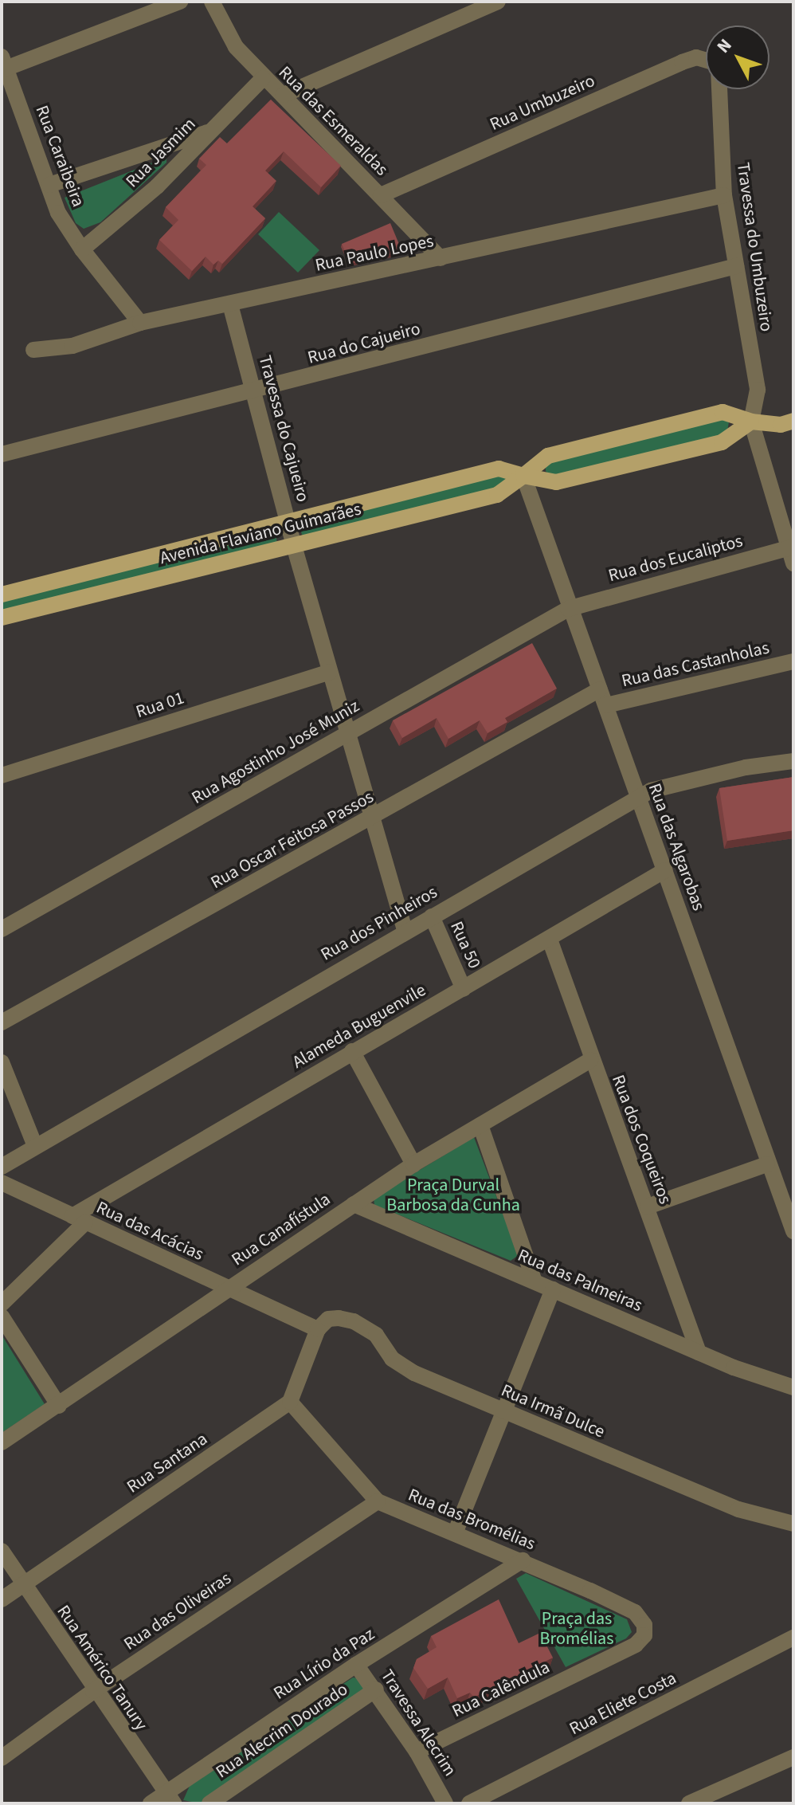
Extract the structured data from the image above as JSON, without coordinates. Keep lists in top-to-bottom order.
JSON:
{
  "streets": {
    "main road": ["Avenida Flaviano Guimarães"],
    "street": [
      "Rua Umbuzeiro",
      "Rua das Esmeraldas",
      "Rua Jasmim",
      "Rua Caraibeira",
      "Travessa do Umbuzeiro",
      "Rua Paulo Lopes",
      "Rua do Cajueiro",
      "Travessa do Cajueiro",
      "Rua dos Eucaliptos",
      "Rua das Castanholas",
      "Rua 01",
      "Rua Agostinho José Muniz",
      "Rua Oscar Feitosa Passos",
      "Rua das Algarobas",
      "Rua dos Pinheiros",
      "Rua 50",
      "Alameda Buguenvile",
      "Rua dos Coqueiros",
      "Rua Canafístula",
      "Rua das Acácias",
      "Rua das Palmeiras",
      "Rua Irmã Dulce",
      "Rua Santana",
      "Rua das Bromélias",
      "Rua das Oliveiras",
      "Rua Lírio da Paz",
      "Rua Américo Tanury",
      "Rua Calêndula",
      "Rua Eliete Costa",
      "Travessa Alecrim",
      "Rua Alecrim Dourado"
    ]
  },
  "crossings": [
    ["Rua Umbuzeiro", "Rua das Esmeraldas"],
    ["Rua das Esmeraldas", "Rua Jasmim"],
    ["Rua das Esmeraldas", "Rua Paulo Lopes"],
    ["Rua Jasmim", "Rua Caraibeira"],
    ["Rua Caraibeira", "Rua Paulo Lopes"],
    ["Travessa do Umbuzeiro", "Rua Paulo Lopes"],
    ["Travessa do Umbuzeiro", "Rua do Cajueiro"],
    ["Travessa do Umbuzeiro", "Avenida Flaviano Guimarães"],
    ["Rua Paulo Lopes", "Travessa do Cajueiro"],
    ["Rua do Cajueiro", "Travessa do Cajueiro"],
    ["Travessa do Cajueiro", "Avenida Flaviano Guimarães"],
    ["Travessa do Cajueiro", "Rua 01"],
    ["Travessa do Cajueiro", "Rua Agostinho José Muniz"],
    ["Travessa do Cajueiro", "Rua Oscar Feitosa Passos"],
    ["Travessa do Cajueiro", "Rua dos Pinheiros"],
    ["Avenida Flaviano Guimarães", "Rua das Algarobas"],
    ["Rua dos Eucaliptos", "Rua Agostinho José Muniz"],
    ["Rua dos Eucaliptos", "Rua das Algarobas"],
    ["Rua das Castanholas", "Rua das Algarobas"],
    ["Rua Agostinho José Muniz", "Rua das Algarobas"],
    ["Rua Oscar Feitosa Passos", "Rua das Algarobas"],
    ["Rua das Algarobas", "Rua dos Pinheiros"],
    ["Rua das Algarobas", "Alameda Buguenvile"],
    ["Rua dos Pinheiros", "Rua 50"],
    ["Rua 50", "Alameda Buguenvile"],
    ["Alameda Buguenvile", "Rua dos Coqueiros"],
    ["Alameda Buguenvile", "Rua das Acácias"],
    ["Rua dos Coqueiros", "Rua Canafístula"],
    ["Rua dos Coqueiros", "Rua das Palmeiras"],
    ["Rua Canafístula", "Rua das Acácias"],
    ["Rua Canafístula", "Rua das Palmeiras"],
    ["Rua das Acácias", "Rua Irmã Dulce"],
    ["Rua Santana", "Rua das Bromélias"],
    ["Rua Santana", "Rua Américo Tanury"],
    ["Rua das Bromélias", "Rua das Oliveiras"],
    ["Rua das Bromélias", "Rua Lírio da Paz"],
    ["Rua das Bromélias", "Rua Calêndula"],
    ["Rua das Oliveiras", "Rua Américo Tanury"],
    ["Rua Lírio da Paz", "Rua Américo Tanury"],
    ["Rua Lírio da Paz", "Travessa Alecrim"],
    ["Rua Calêndula", "Travessa Alecrim"],
    ["Travessa Alecrim", "Rua Alecrim Dourado"]
  ],
  "parks": ["Praça Durval Barbosa da Cunha", "Praça das Bromélias"],
  "north": "top left"
}
